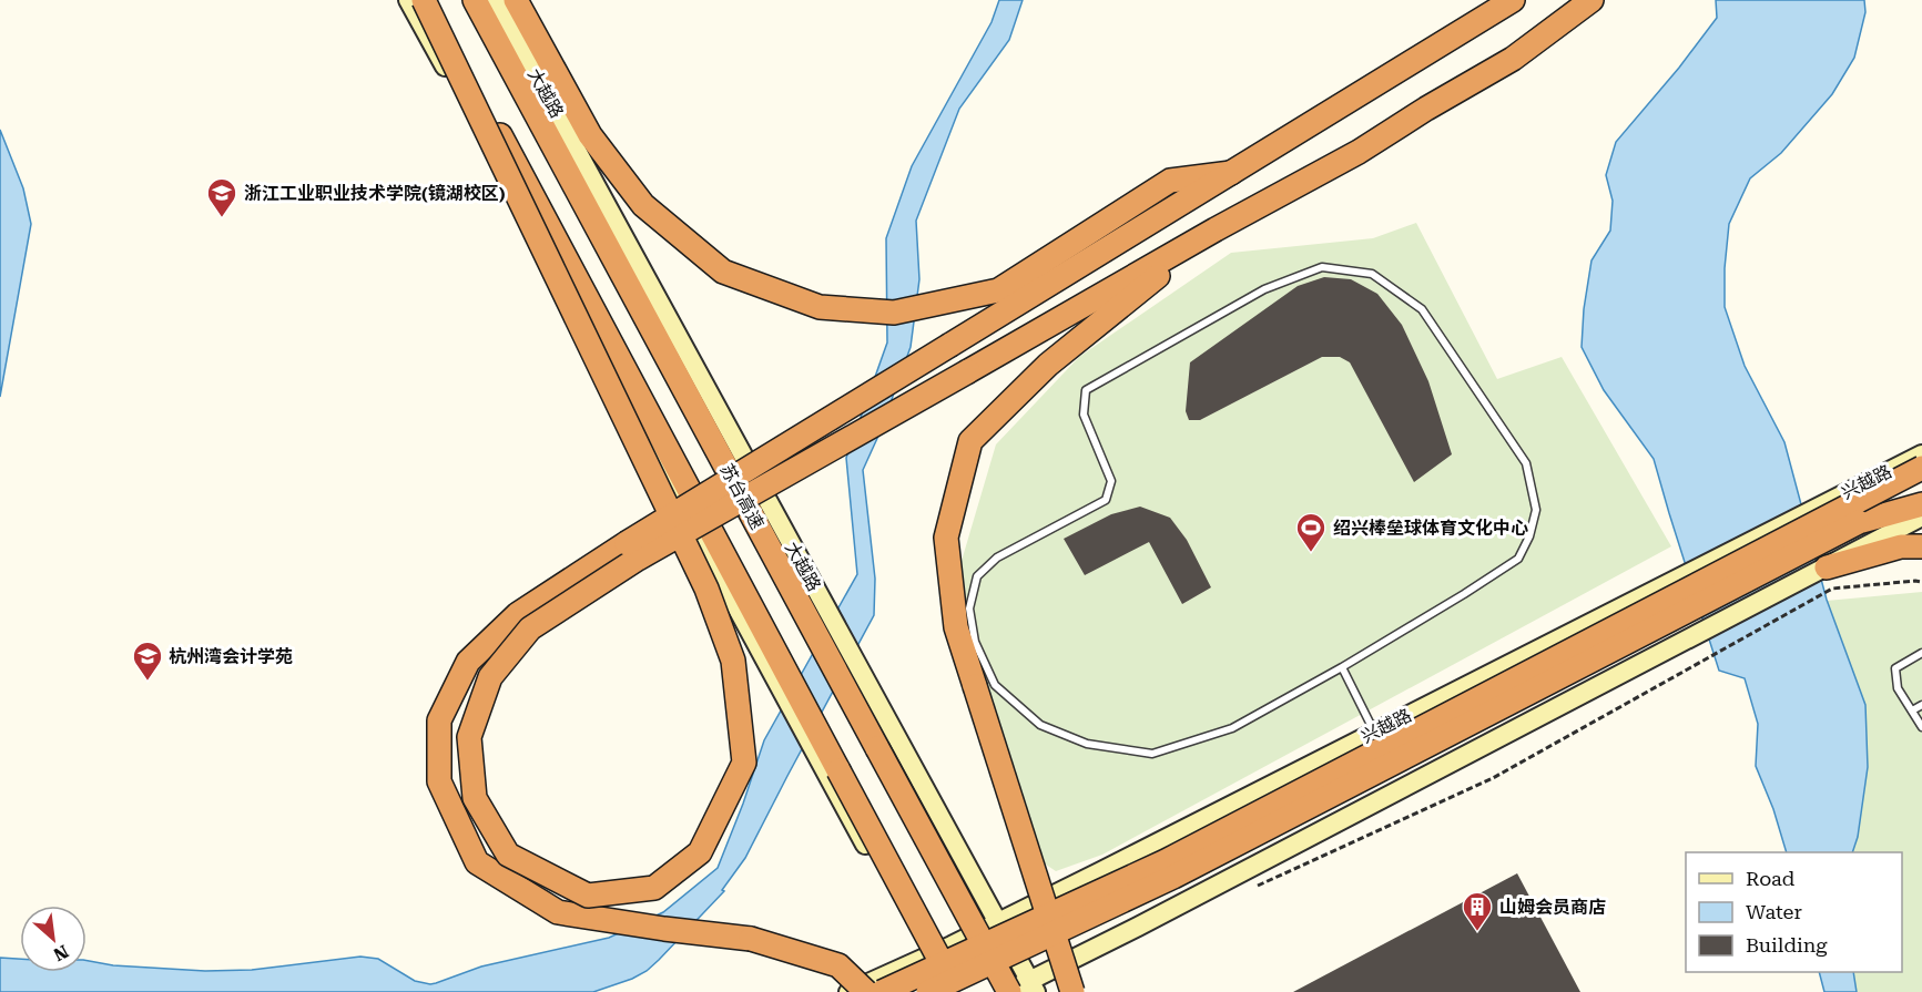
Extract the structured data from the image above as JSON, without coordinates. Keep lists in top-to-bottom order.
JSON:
{
  "streets": {
    "highway": ["苏台高速"],
    "main road": ["大越路", "兴越路"]
  },
  "crossings": [
    ["大越路", "兴越路"]
  ],
  "places": {
    "school or university": ["浙江工业职业技术学院(镜湖校区)", "杭州湾会计学苑"],
    "sports": ["绍兴棒垒球体育文化中心"],
    "building": ["山姆会员商店"]
  },
  "legend": ["Road", "Water", "Building"],
  "north": "bottom right"
}
